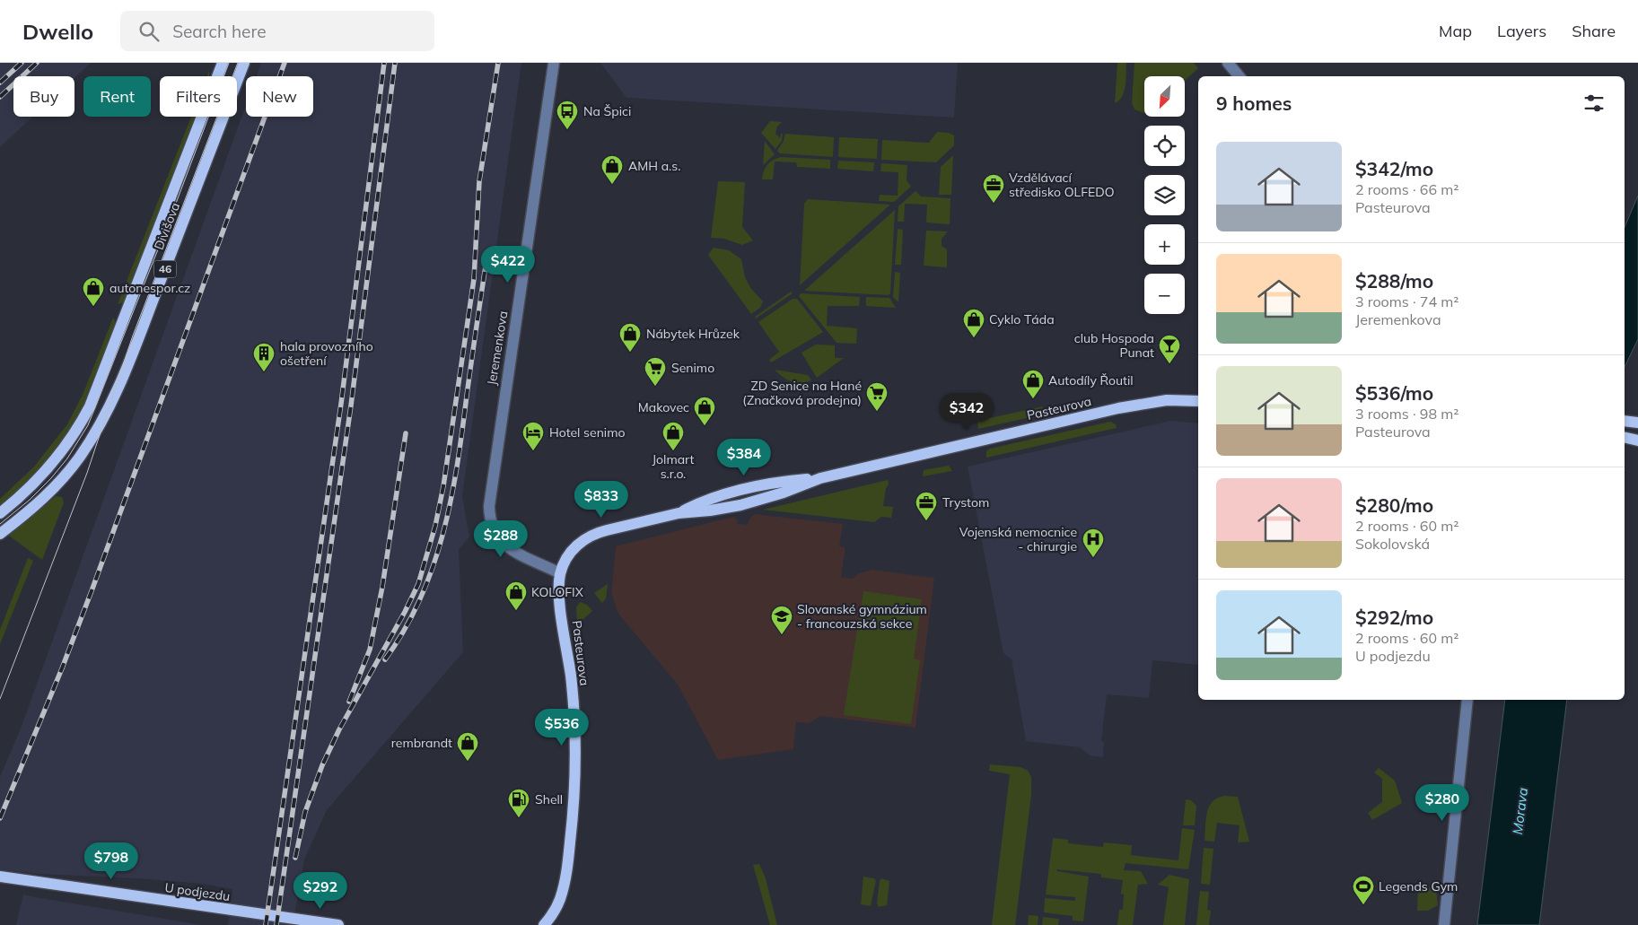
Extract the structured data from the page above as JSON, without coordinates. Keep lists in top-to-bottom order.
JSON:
{
  "streets": {
    "main road": [
      "Divišova",
      "46",
      "Pasteurova",
      "U podjezdu"
    ],
    "street": ["Jeremenkova"]
  },
  "crossings": [
    ["Jeremenkova", "Pasteurova"]
  ],
  "water": ["Morava"],
  "places": {
    "bus stop": ["Na Špici"],
    "shop": [
      "AMH a.s.",
      "autonespor.cz",
      "Cyklo Táda",
      "Nábytek Hrůzek",
      "Autodíly Řoutil",
      "Makovec",
      "Jolmart s.r.o.",
      "KOLOFIX",
      "rembrandt"
    ],
    "office": ["Vzdělávací středisko OLFEDO", "Trystom"],
    "bar": ["club Hospoda Punat"],
    "building": ["hala provozního ošetření"],
    "supermarket": ["Senimo", "ZD Senice na Hané (Značková prodejna)"],
    "hotel": ["Hotel senimo"],
    "hospital": ["Vojenská nemocnice - chirurgie"],
    "school or university": ["Slovanské gymnázium - francouzská sekce"],
    "fuel station": ["Shell"],
    "sports": ["Legends Gym"]
  },
  "north": "bottom left",
  "page": {
    "header": "Dwello",
    "search": "Search here",
    "nav": ["Map", "Layers", "Share"],
    "map_buttons": ["+", "−"],
    "chip": [
      "Buy",
      "Rent",
      "Filters",
      "New"
    ],
    "heading": "9 homes",
    "list": [
      {
        "name": "$342/mo",
        "note": "2 rooms · 66 m² · Pasteurova"
      },
      {
        "name": "$288/mo",
        "note": "3 rooms · 74 m² · Jeremenkova"
      },
      {
        "name": "$536/mo",
        "note": "3 rooms · 98 m² · Pasteurova"
      },
      {
        "name": "$280/mo",
        "note": "2 rooms · 60 m² · Sokolovská"
      },
      {
        "name": "$292/mo",
        "note": "2 rooms · 60 m² · U podjezdu"
      }
    ],
    "price": [
      "$422",
      "$342",
      "$384",
      "$833",
      "$288",
      "$536",
      "$280",
      "$798",
      "$292"
    ]
  }
}
